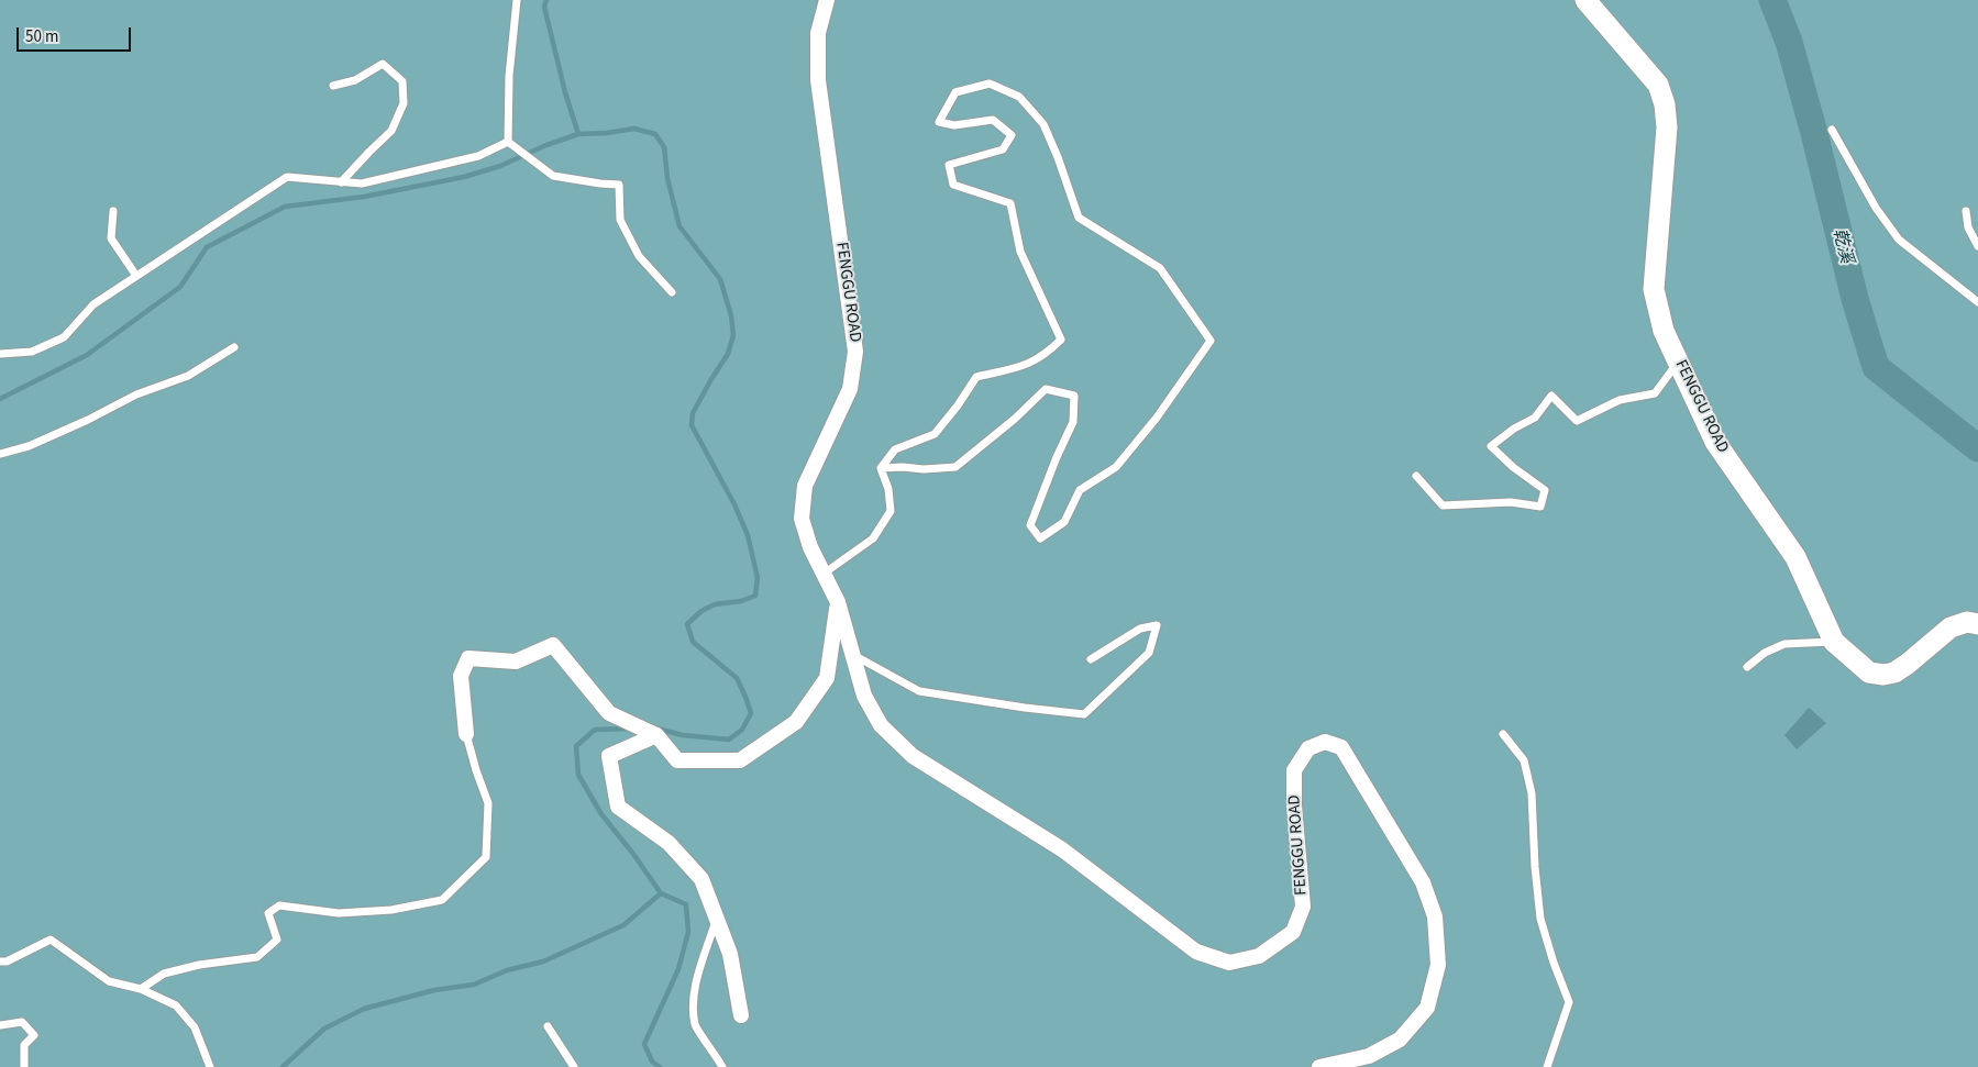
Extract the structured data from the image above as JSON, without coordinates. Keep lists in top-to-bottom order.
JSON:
{
  "streets": {
    "street": ["FENGGU ROAD"]
  },
  "water": ["乾溪"],
  "scale_bar": "50 m"
}
